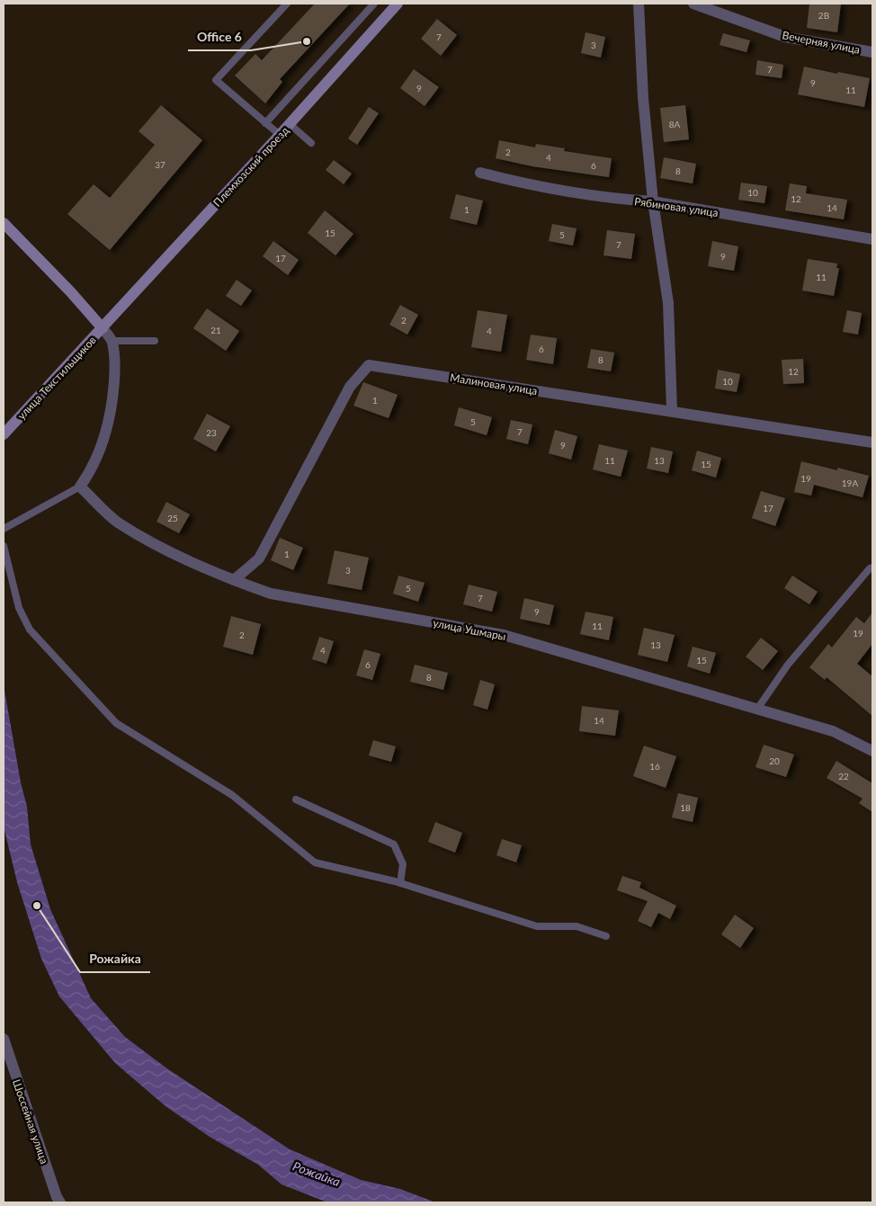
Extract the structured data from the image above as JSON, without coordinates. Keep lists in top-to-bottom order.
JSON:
{
  "streets": {
    "main road": ["Племхозский проезд", "улица Текстильщиков"],
    "street": [
      "Вечерняя улица",
      "Рябиновая улица",
      "Малиновая улица",
      "улица Ушмары",
      "Шоссейная улица"
    ]
  },
  "crossings": [
    ["Племхозский проезд", "улица Текстильщиков"],
    ["Малиновая улица", "улица Ушмары"]
  ],
  "water": ["Рожайка"],
  "places": ["Office 6", "Рожайка"],
  "house_numbers": [
    "2В",
    "7",
    "3",
    "7",
    "9",
    "9",
    "11",
    "8А",
    "2",
    "4",
    "37",
    "6",
    "8",
    "10",
    "12",
    "14",
    "1",
    "15",
    "5",
    "7",
    "9",
    "17",
    "11",
    "2",
    "21",
    "4",
    "6",
    "8",
    "12",
    "10",
    "1",
    "5",
    "7",
    "23",
    "9",
    "11",
    "13",
    "15",
    "19",
    "19А",
    "17",
    "25",
    "1",
    "3",
    "5",
    "7",
    "9",
    "11",
    "19",
    "2",
    "13",
    "4",
    "15",
    "6",
    "8",
    "14",
    "20",
    "16",
    "22",
    "18"
  ]
}
